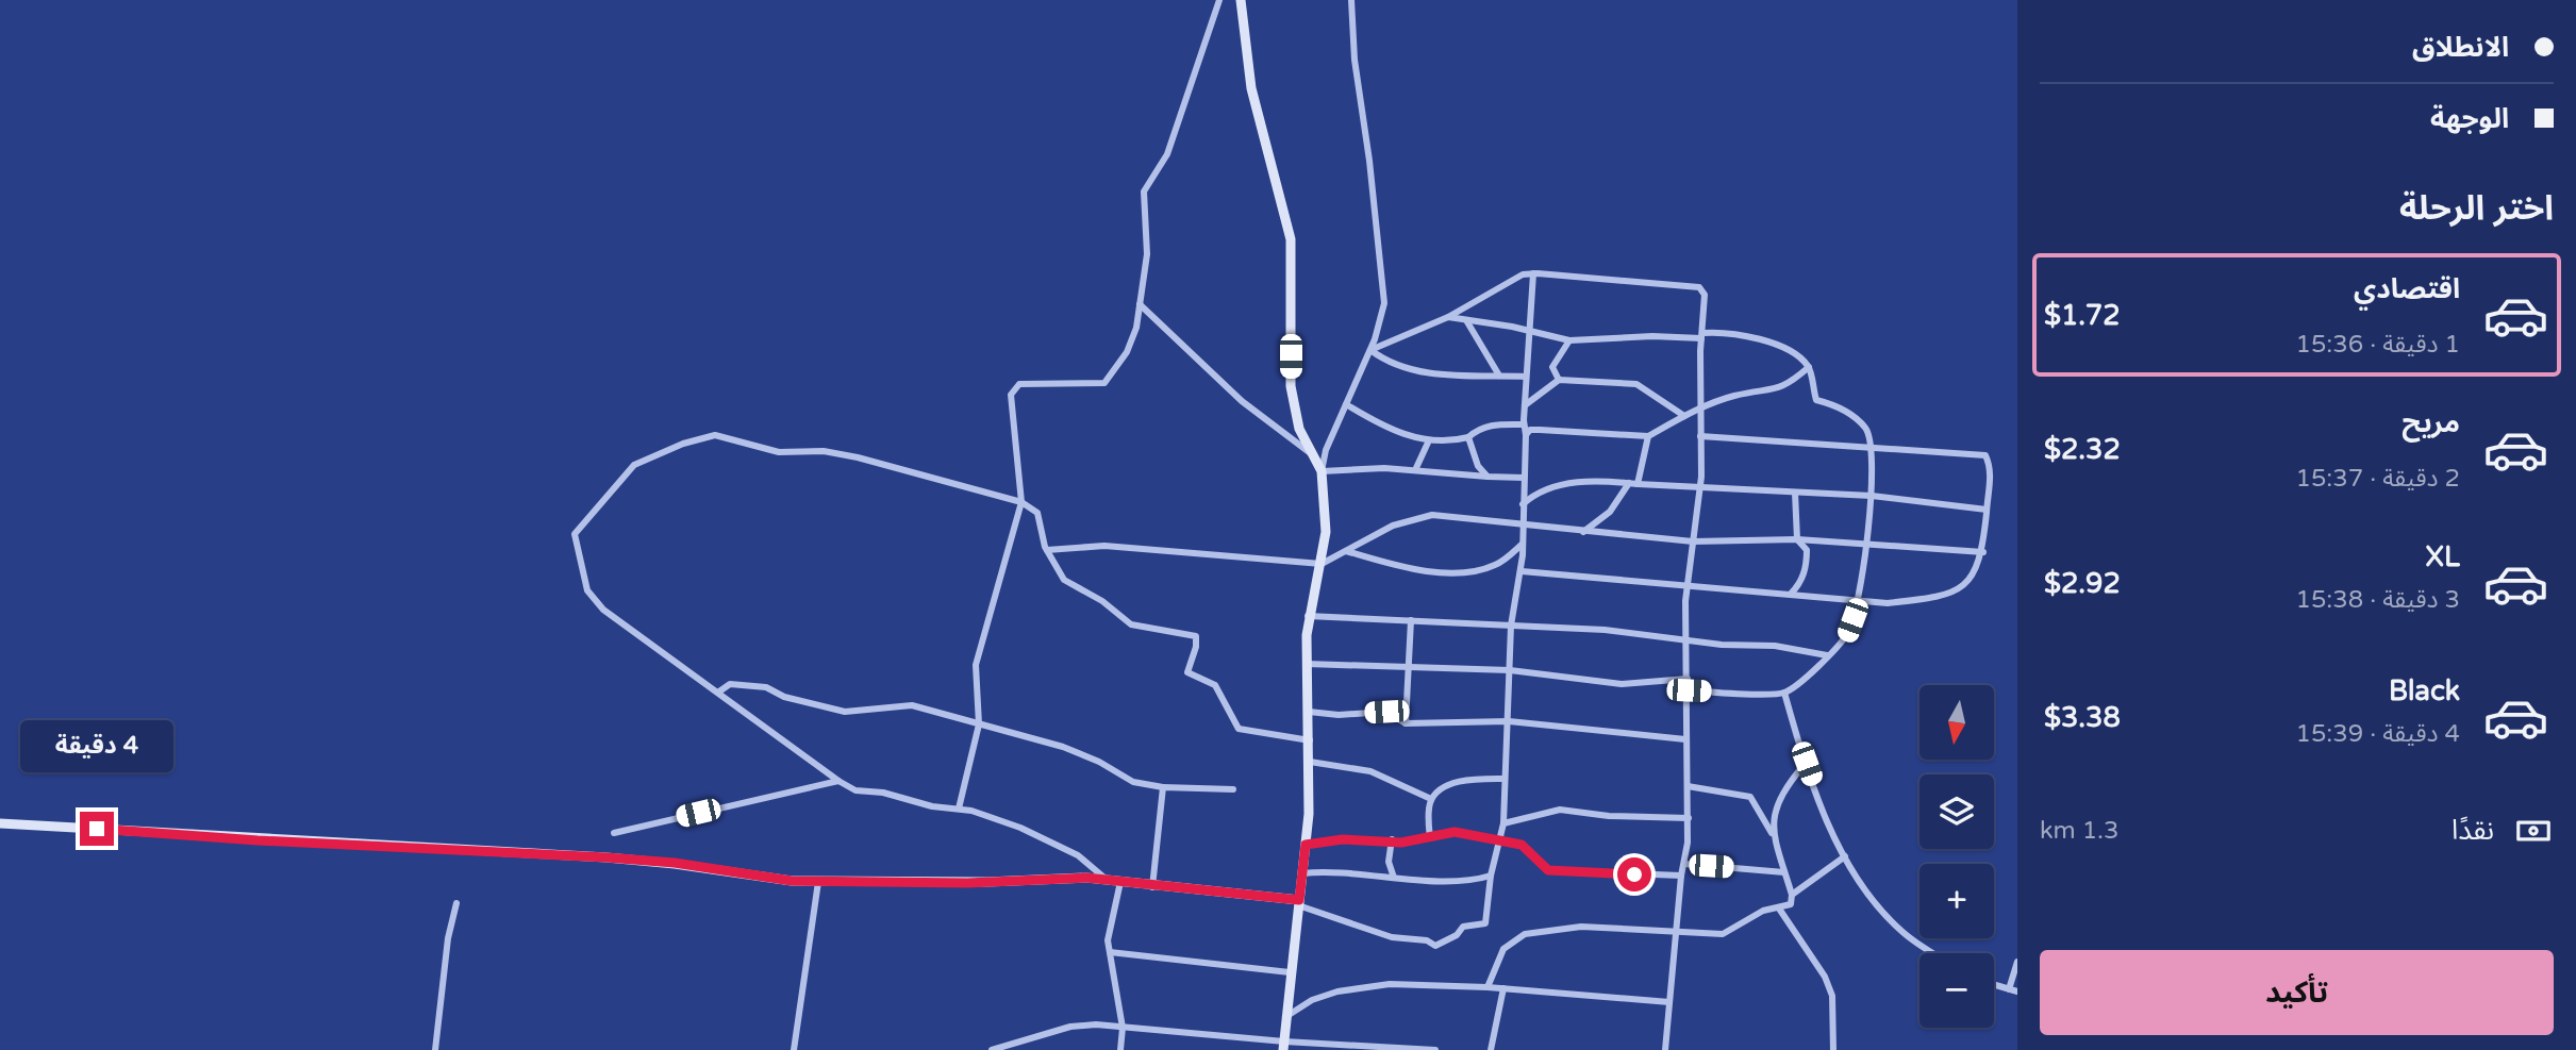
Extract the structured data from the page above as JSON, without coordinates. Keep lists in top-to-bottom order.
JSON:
{
  "north": "bottom",
  "page": {
    "banner": ["الانطلاق", "الوجهة"],
    "heading": "اختر الرحلة",
    "list": [
      {
        "name": "اقتصادي",
        "note": "1 دقيقة · 15:36",
        "value": "$1.72"
      },
      {
        "name": "مريح",
        "note": "2 دقيقة · 15:37",
        "value": "$2.32"
      },
      {
        "name": "XL",
        "note": "3 دقيقة · 15:38",
        "value": "$2.92"
      },
      {
        "name": "Black",
        "note": "4 دقيقة · 15:39",
        "value": "$3.38"
      }
    ],
    "map_buttons": ["+", "−"],
    "bubble": "4 دقيقة",
    "pay": ["نقدًا", "1.3 km"],
    "buttons": "تأكيد"
  }
}
